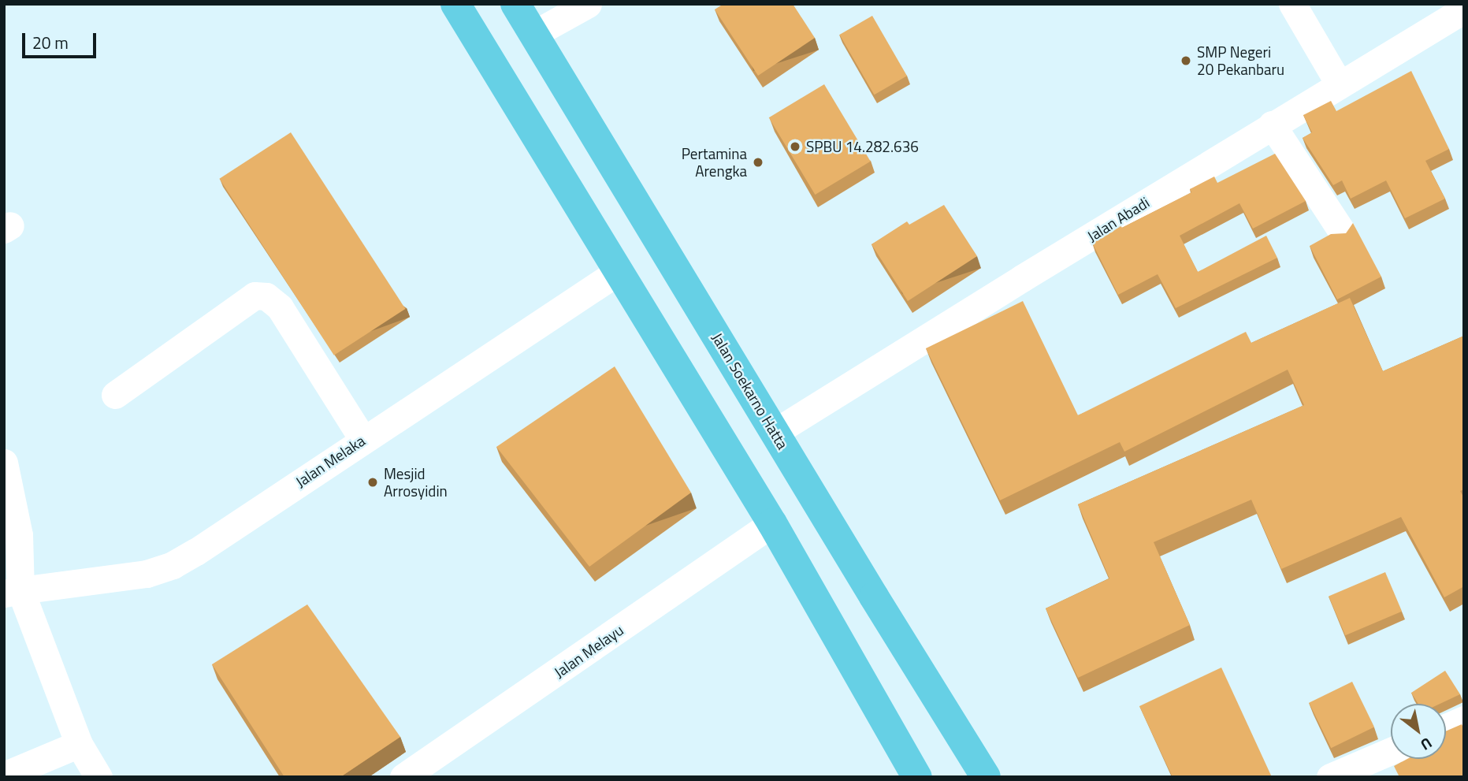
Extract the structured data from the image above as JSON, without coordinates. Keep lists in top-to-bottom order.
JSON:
{
  "streets": {
    "main road": ["Jalan Soekarno Hatta"],
    "street": ["Jalan Abadi", "Jalan Melaka", "Jalan Melayu"]
  },
  "crossings": [
    ["Jalan Abadi", "Jalan Soekarno Hatta"]
  ],
  "places": [
    "SMP Negeri 20 Pekanbaru",
    "SPBU 14.282.636",
    "Pertamina Arengka",
    "Mesjid Arrosyidin"
  ],
  "scale_bar": "20 m",
  "north": "bottom right"
}
